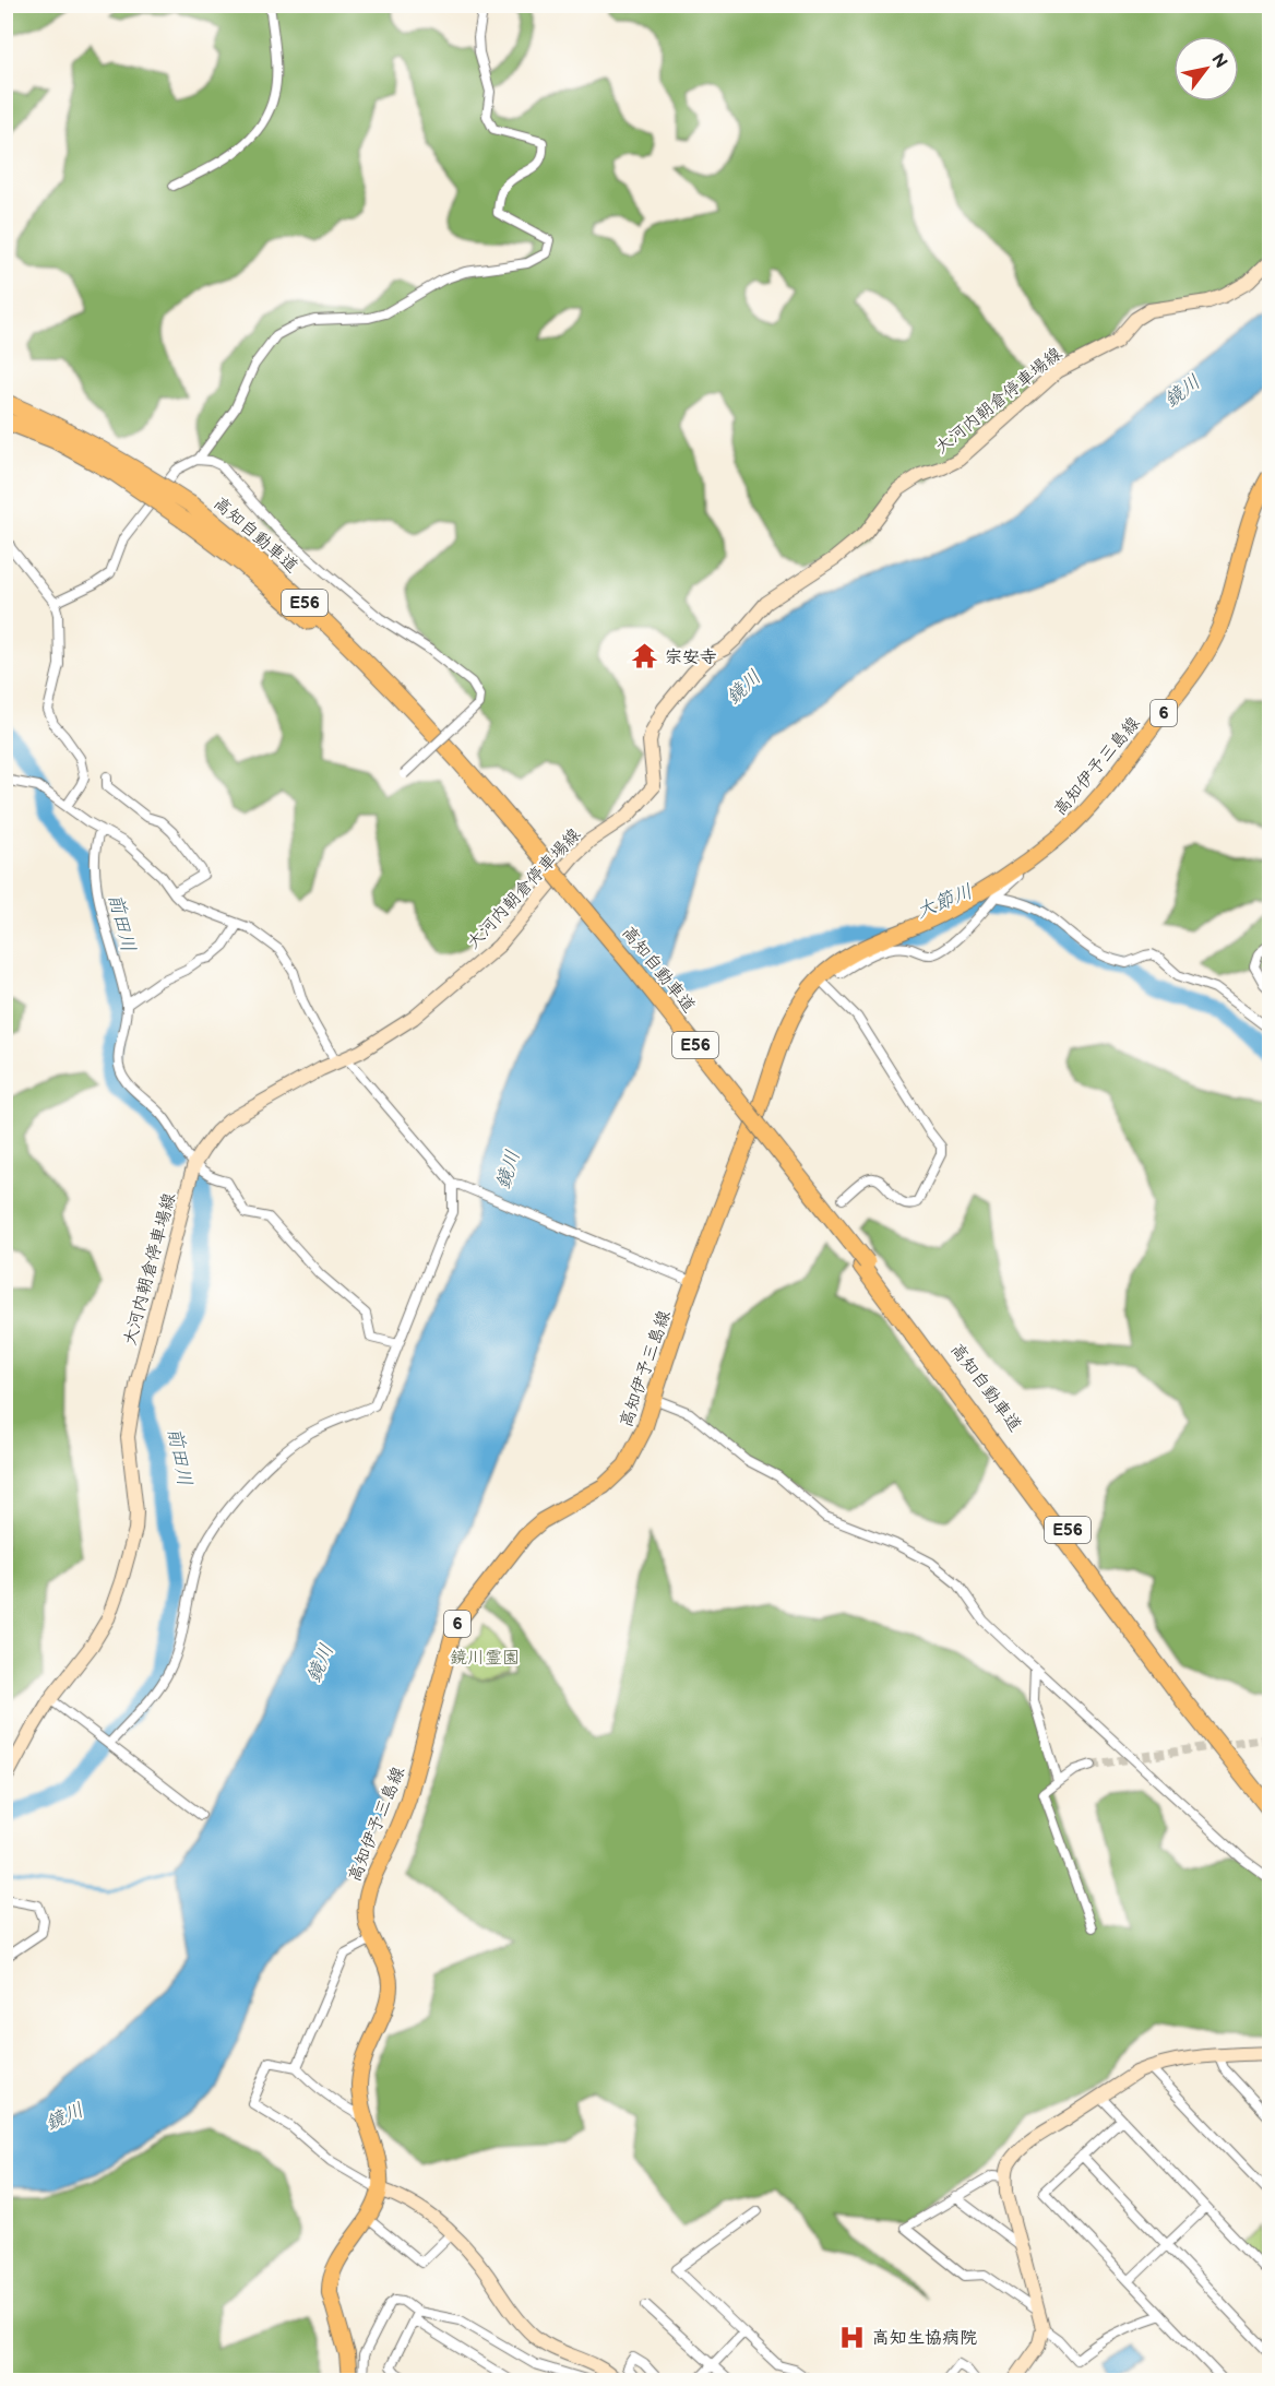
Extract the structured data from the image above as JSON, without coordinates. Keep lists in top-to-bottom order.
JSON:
{
  "streets": {
    "highway": ["高知自動車道", "E56"],
    "main road": ["大河内朝倉停車場線", "6", "高知伊予三島線"]
  },
  "crossings": [
    ["高知自動車道", "E56"]
  ],
  "water": ["鏡川", "大節川", "前田川"],
  "parks": ["鏡川霊園"],
  "places": {
    "temple": ["宗安寺"],
    "hospital": ["高知生協病院"]
  },
  "north": "top right"
}
